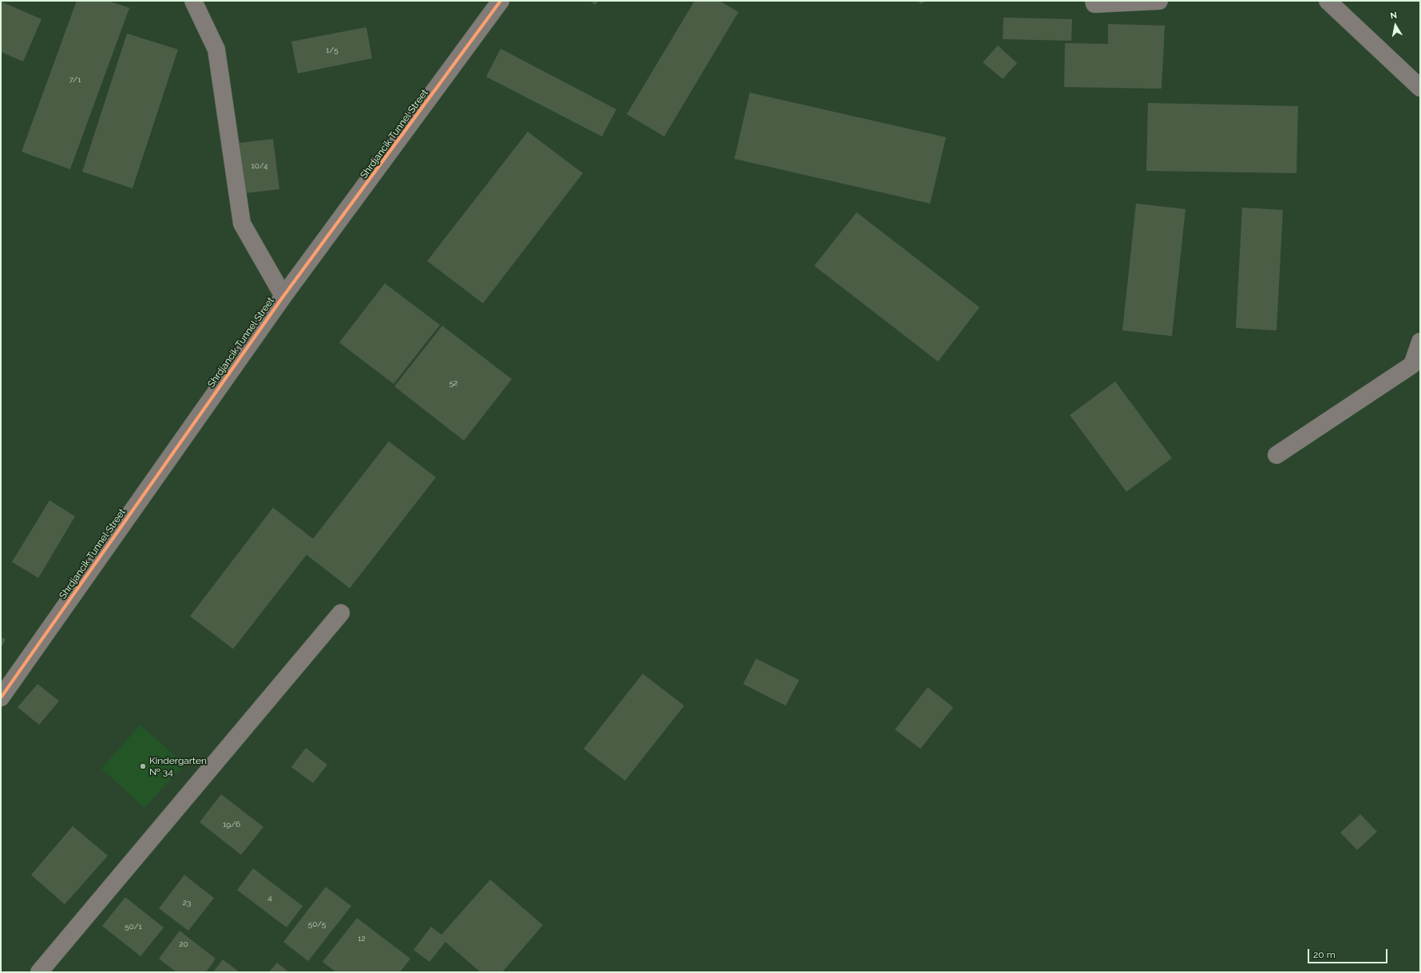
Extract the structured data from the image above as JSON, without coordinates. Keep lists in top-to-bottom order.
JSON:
{
  "streets": {
    "street": ["Shrdjancik Tunnel Street"]
  },
  "places": ["Kindergarten № 34"],
  "house_numbers": [
    "1/5",
    "7/1",
    "10/4",
    "52",
    "19/6",
    "4",
    "23",
    "50/5",
    "50/1",
    "12",
    "20"
  ],
  "scale_bar": "20 m",
  "north": "top"
}
